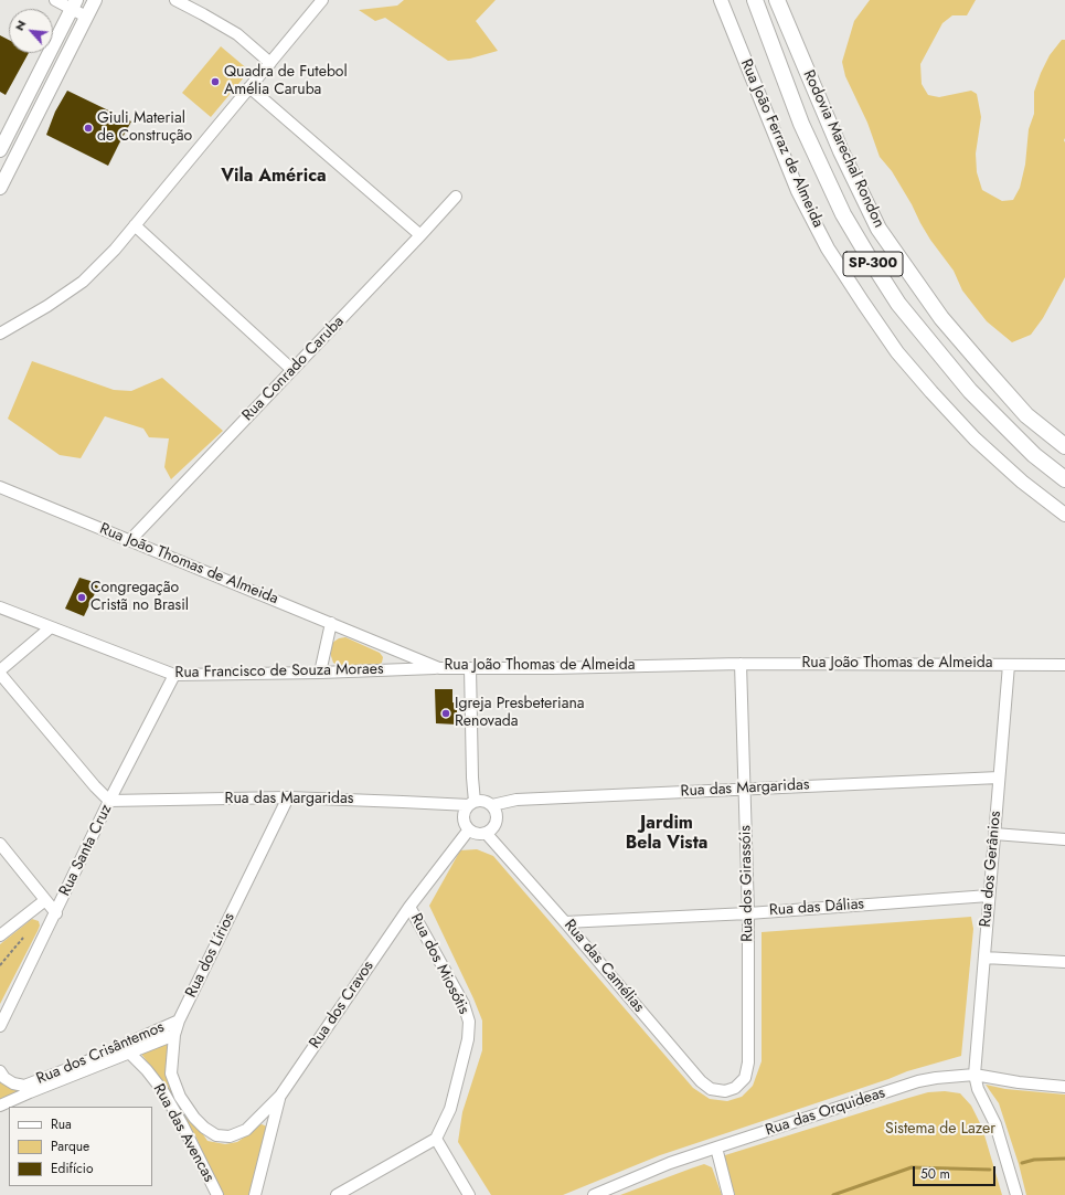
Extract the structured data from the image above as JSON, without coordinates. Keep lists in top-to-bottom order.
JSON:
{
  "streets": {
    "highway": ["Rodovia Marechal Rondon", "SP-300"],
    "main road": ["Rua João Ferraz de Almeida"],
    "street": [
      "Rua Conrado Caruba",
      "Rua João Thomas de Almeida",
      "Rua Francisco de Souza Moraes",
      "Rua das Margaridas",
      "Rua Santa Cruz",
      "Rua dos Gerânios",
      "Rua dos Girassóis",
      "Rua das Dálias",
      "Rua dos Lírios",
      "Rua dos Miosótis",
      "Rua das Camélias",
      "Rua dos Cravos",
      "Rua dos Crisântemos",
      "Rua das Orquideas",
      "Rua das Avencas"
    ]
  },
  "crossings": [
    ["Rua Conrado Caruba", "Rua João Thomas de Almeida"],
    ["Rua João Thomas de Almeida", "Rua Francisco de Souza Moraes"],
    ["Rua João Thomas de Almeida", "Rua dos Gerânios"],
    ["Rua João Thomas de Almeida", "Rua dos Girassóis"],
    ["Rua Francisco de Souza Moraes", "Rua Santa Cruz"],
    ["Rua das Margaridas", "Rua Santa Cruz"],
    ["Rua das Margaridas", "Rua dos Gerânios"],
    ["Rua das Margaridas", "Rua dos Girassóis"],
    ["Rua das Margaridas", "Rua dos Lírios"],
    ["Rua das Margaridas", "Rua das Camélias"],
    ["Rua das Margaridas", "Rua dos Cravos"],
    ["Rua dos Gerânios", "Rua das Dálias"],
    ["Rua dos Gerânios", "Rua das Orquideas"],
    ["Rua dos Girassóis", "Rua das Dálias"],
    ["Rua dos Girassóis", "Rua das Camélias"],
    ["Rua das Dálias", "Rua das Camélias"],
    ["Rua dos Lírios", "Rua dos Cravos"],
    ["Rua dos Lírios", "Rua dos Crisântemos"],
    ["Rua dos Miosótis", "Rua dos Cravos"],
    ["Rua das Camélias", "Rua dos Cravos"],
    ["Rua dos Crisântemos", "Rua das Avencas"]
  ],
  "districts": ["Vila América", "Jardim Bela Vista"],
  "parks": ["Sistema de Lazer"],
  "places": [
    "Quadra de Futebol Amélia Caruba",
    "Giuli Material de Construção",
    "Congregação Cristã no Brasil",
    "Igreja Presbeteriana Renovada"
  ],
  "legend": ["Rua", "Parque", "Edifício"],
  "scale_bar": "50 m",
  "north": "top left"
}
